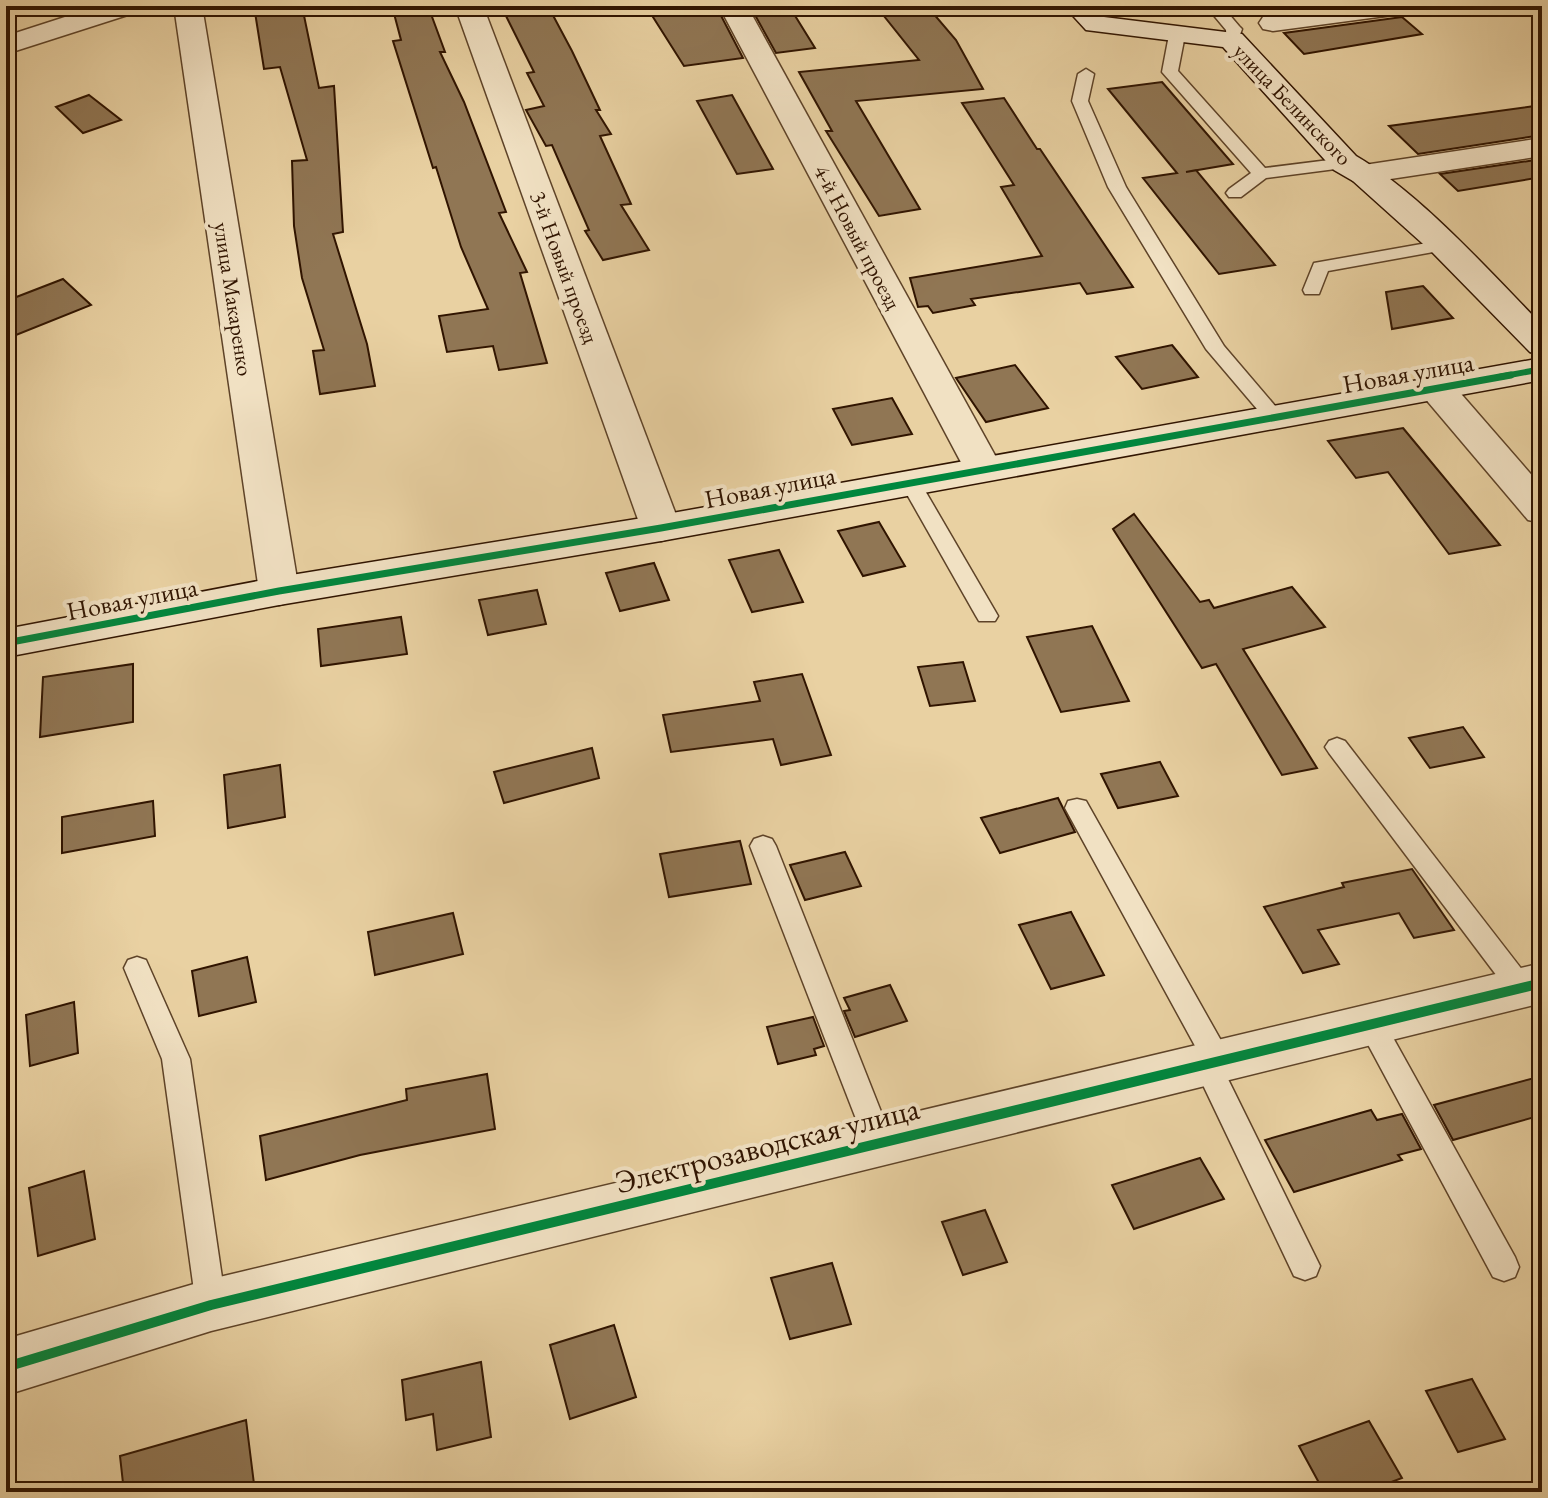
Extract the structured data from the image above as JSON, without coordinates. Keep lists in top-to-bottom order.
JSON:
{
  "streets": {
    "street": [
      "улица Белинского",
      "4-й Новый проезд",
      "3-й Новый проезд",
      "улица Макаренко",
      "Новая улица",
      "Электрозаводская улица"
    ]
  },
  "crossings": [
    ["4-й Новый проезд", "Новая улица"],
    ["3-й Новый проезд", "Новая улица"],
    ["улица Макаренко", "Новая улица"]
  ]
}
